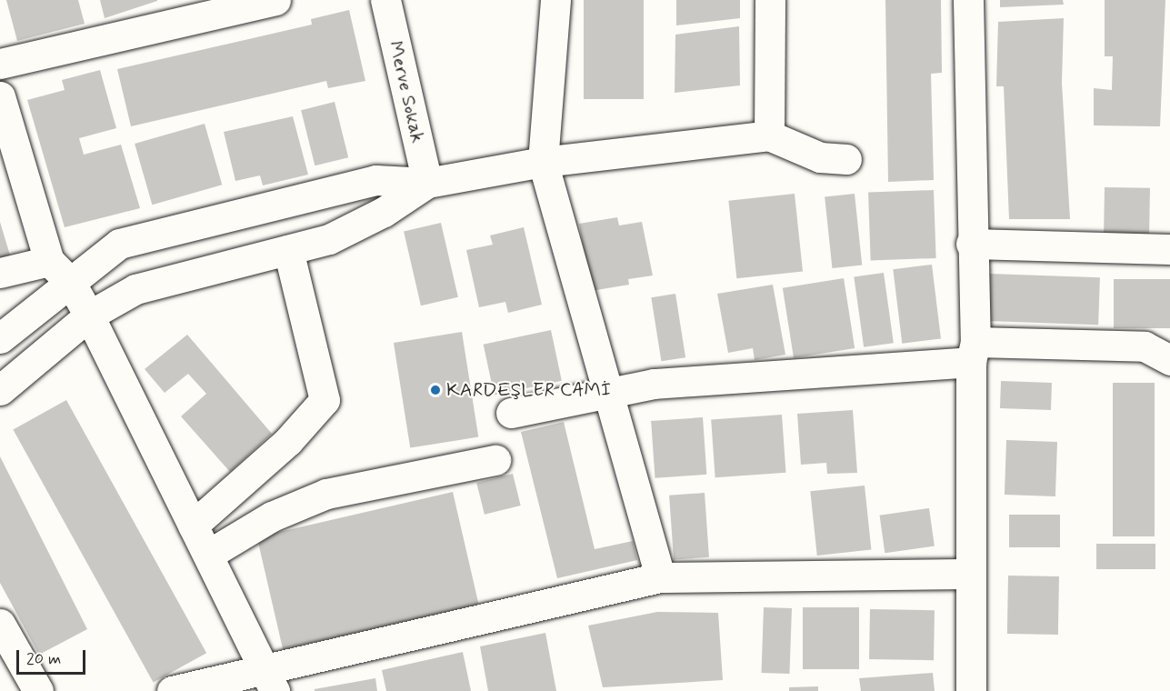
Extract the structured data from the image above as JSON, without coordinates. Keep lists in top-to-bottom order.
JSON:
{
  "streets": {
    "street": ["Merve Sokak"]
  },
  "places": ["KARDEŞLER CAMİ"],
  "scale_bar": "20 m"
}
